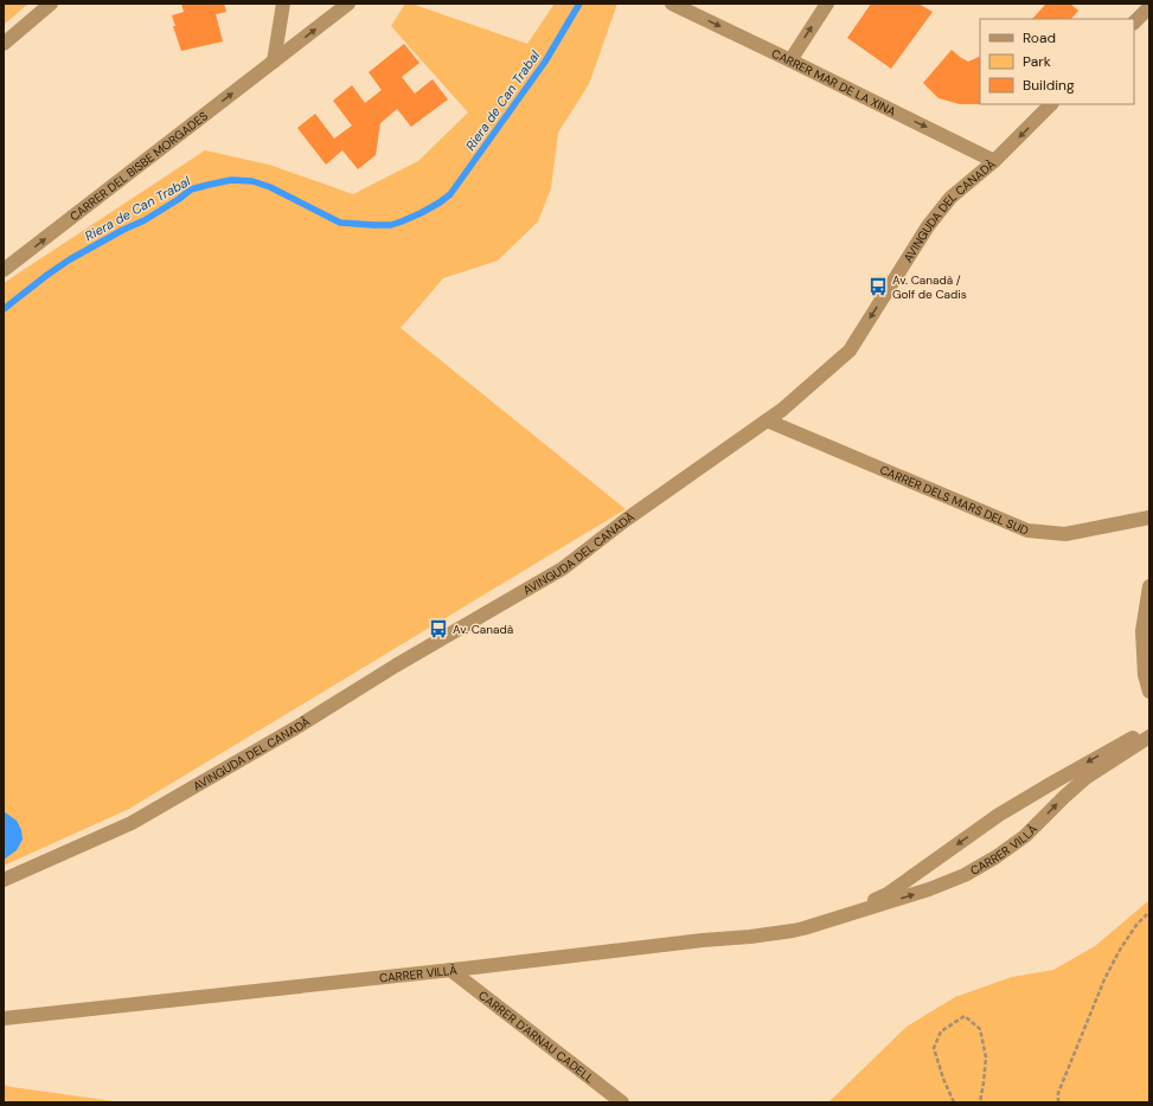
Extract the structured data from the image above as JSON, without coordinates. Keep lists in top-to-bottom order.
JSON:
{
  "streets": {
    "street": [
      "CARRER MAR DE LA XINA",
      "CARRER DEL BISBE MORGADES",
      "AVINGUDA DEL CANADÀ",
      "CARRER DELS MARS DEL SUD",
      "CARRER VILLÀ",
      "CARRER D'ARNAU CADELL"
    ]
  },
  "crossings": [
    ["CARRER MAR DE LA XINA", "AVINGUDA DEL CANADÀ"],
    ["AVINGUDA DEL CANADÀ", "CARRER DELS MARS DEL SUD"],
    ["CARRER VILLÀ", "CARRER D'ARNAU CADELL"]
  ],
  "one_way": ["CARRER MAR DE LA XINA", "CARRER DEL BISBE MORGADES"],
  "water": ["Riera de Can Trabal"],
  "places": {
    "bus stop": ["Av. Canadà / Golf de Cadis", "Av. Canadà"]
  },
  "legend": ["Road", "Park", "Building"]
}
